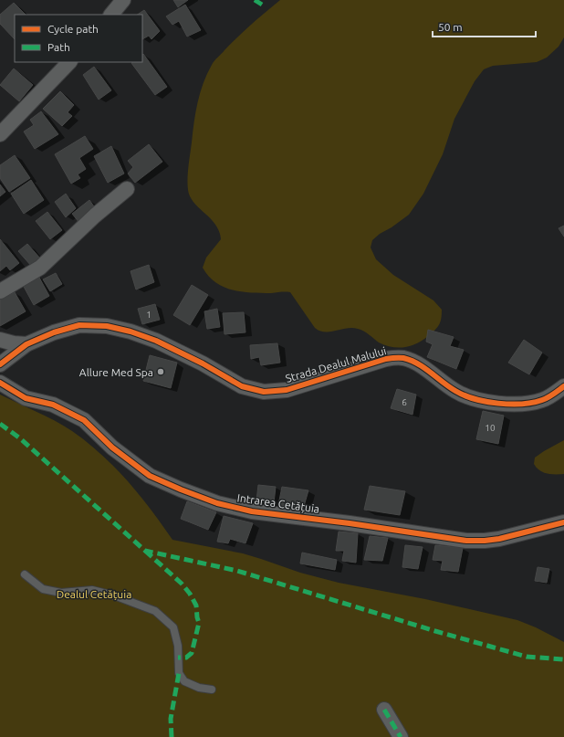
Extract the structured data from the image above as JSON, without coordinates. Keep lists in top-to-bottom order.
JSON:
{
  "streets": {
    "street": ["Strada Dealul Malului", "Intrarea Cetățuia"]
  },
  "parks": ["Dealul Cetățuia"],
  "places": ["Allure Med Spa"],
  "house_numbers": ["1", "6", "10"],
  "legend": ["Cycle path", "Path"],
  "scale_bar": "50 m"
}
